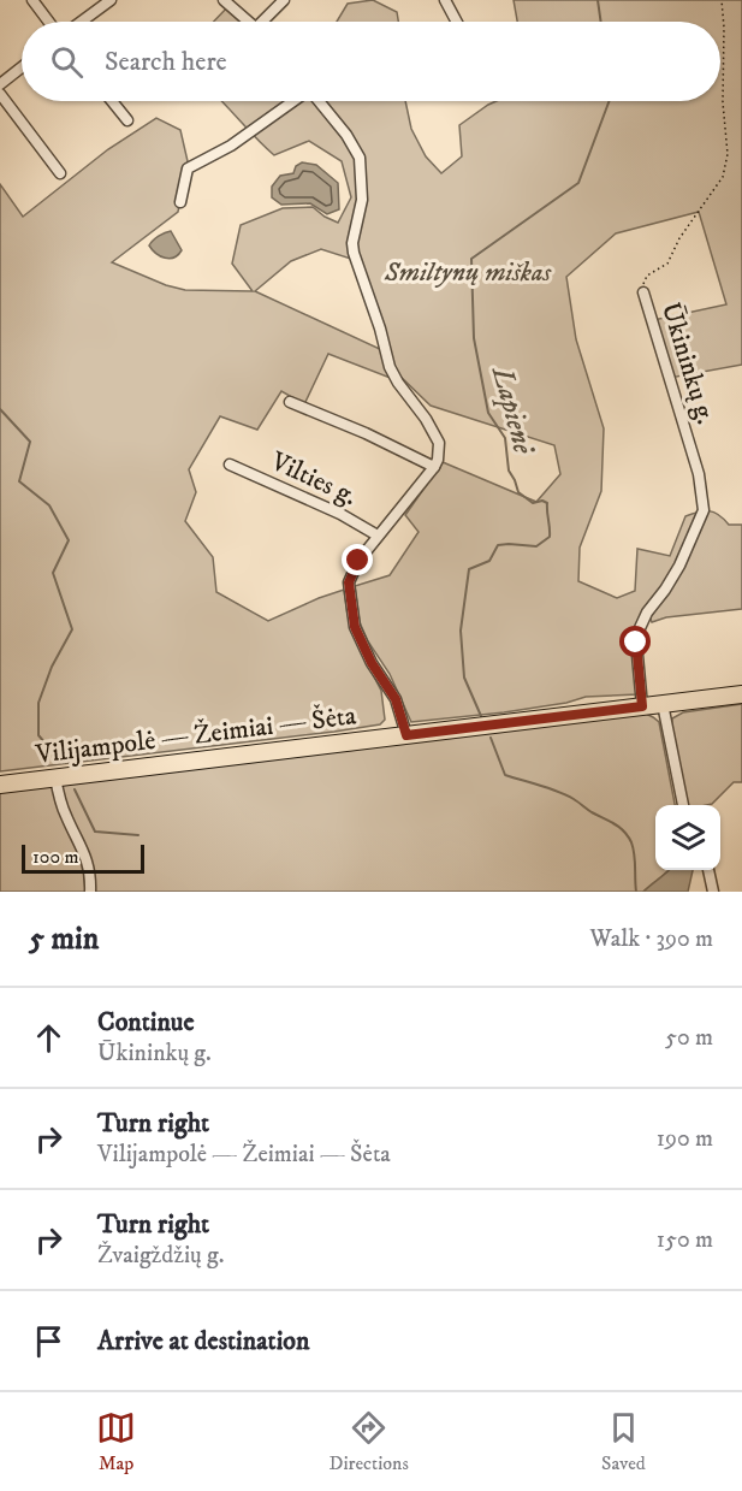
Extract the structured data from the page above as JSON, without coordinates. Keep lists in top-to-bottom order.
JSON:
{
  "streets": {
    "main road": ["Vilijampolė — Žeimiai — Šėta"],
    "street": ["Ūkininkų g.", "Vilties g."]
  },
  "crossings": [
    ["Ūkininkų g.", "Vilijampolė — Žeimiai — Šėta"]
  ],
  "water": ["Lapienė"],
  "parks": ["Smiltynų miškas"],
  "scale_bar": "100 m",
  "page": {
    "search": "Search here",
    "scale": "100 m",
    "heading": ["5 min", "Walk · 390 m"],
    "list": [
      ["Continue", "Ūkininkų g.", "50 m"],
      ["Turn right", "Vilijampolė — Žeimiai — Šėta", "190 m"],
      ["Turn right", "Žvaigždžių g.", "150 m"],
      "Arrive at destination"
    ],
    "nav": ["Map", "Directions", "Saved"]
  }
}
